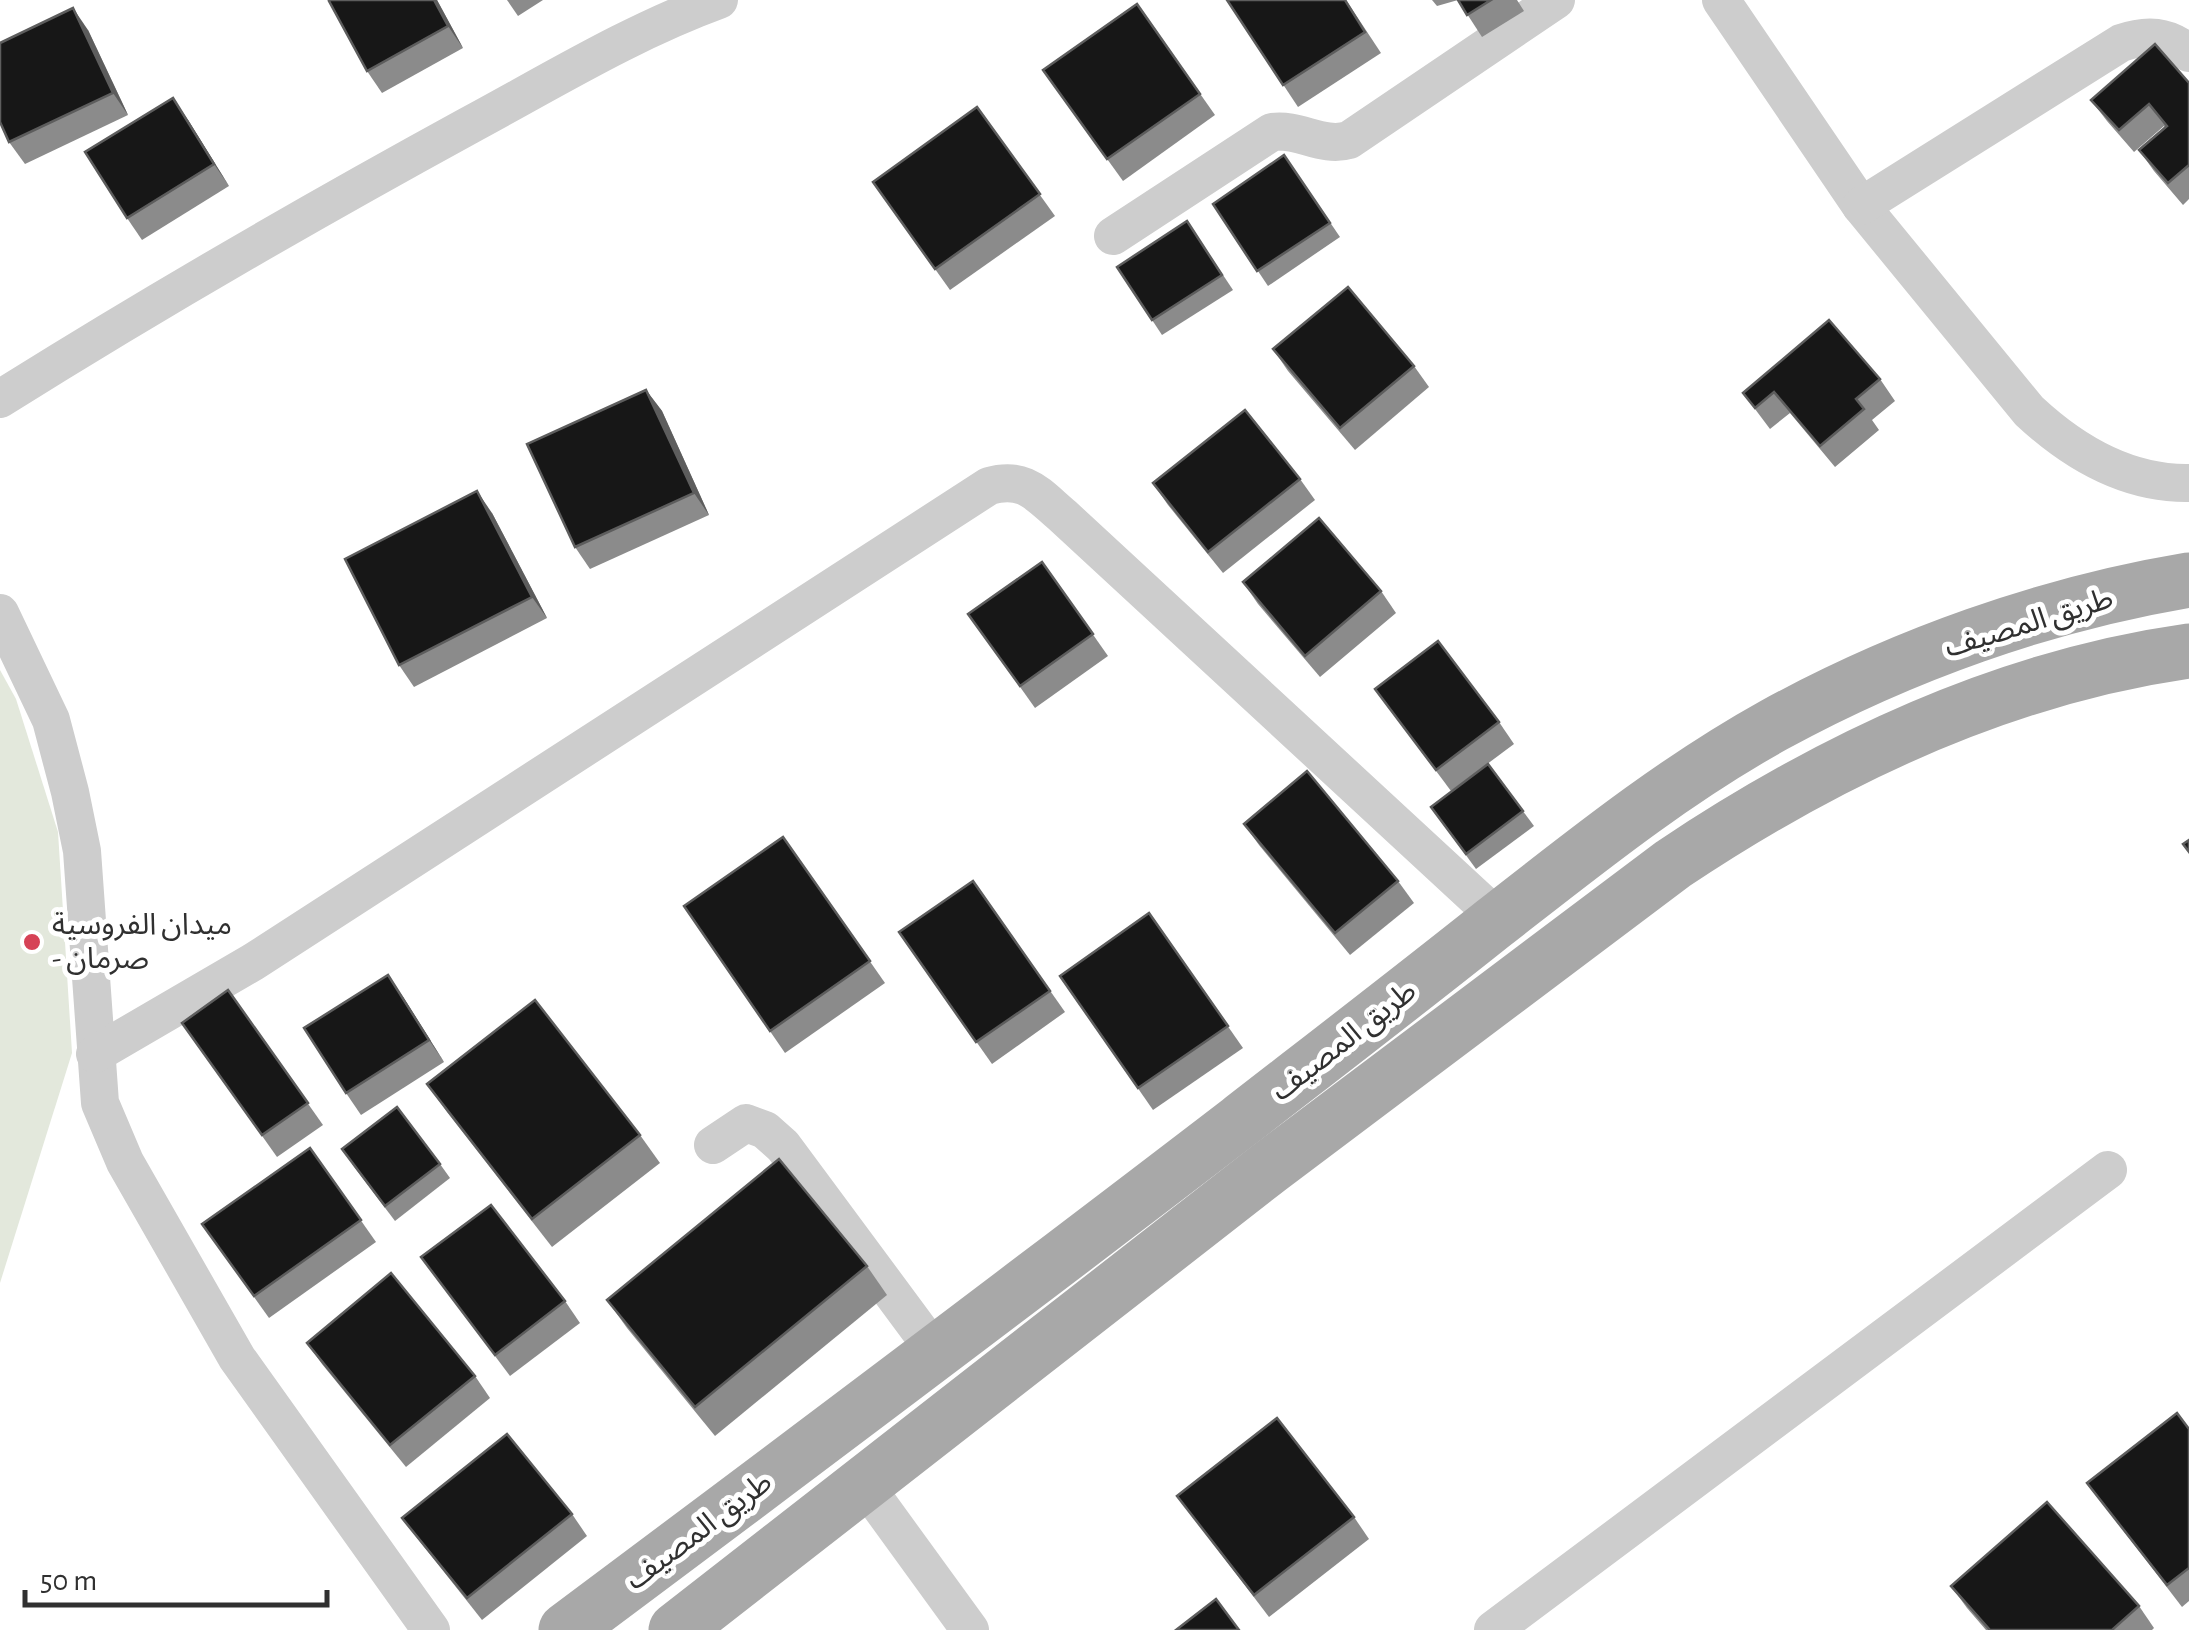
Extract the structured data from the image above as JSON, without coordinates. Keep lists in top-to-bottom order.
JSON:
{
  "streets": {
    "main road": ["طريق المصيف"]
  },
  "places": ["ميدان الفروسية - صرمان"],
  "scale_bar": "50 m"
}
